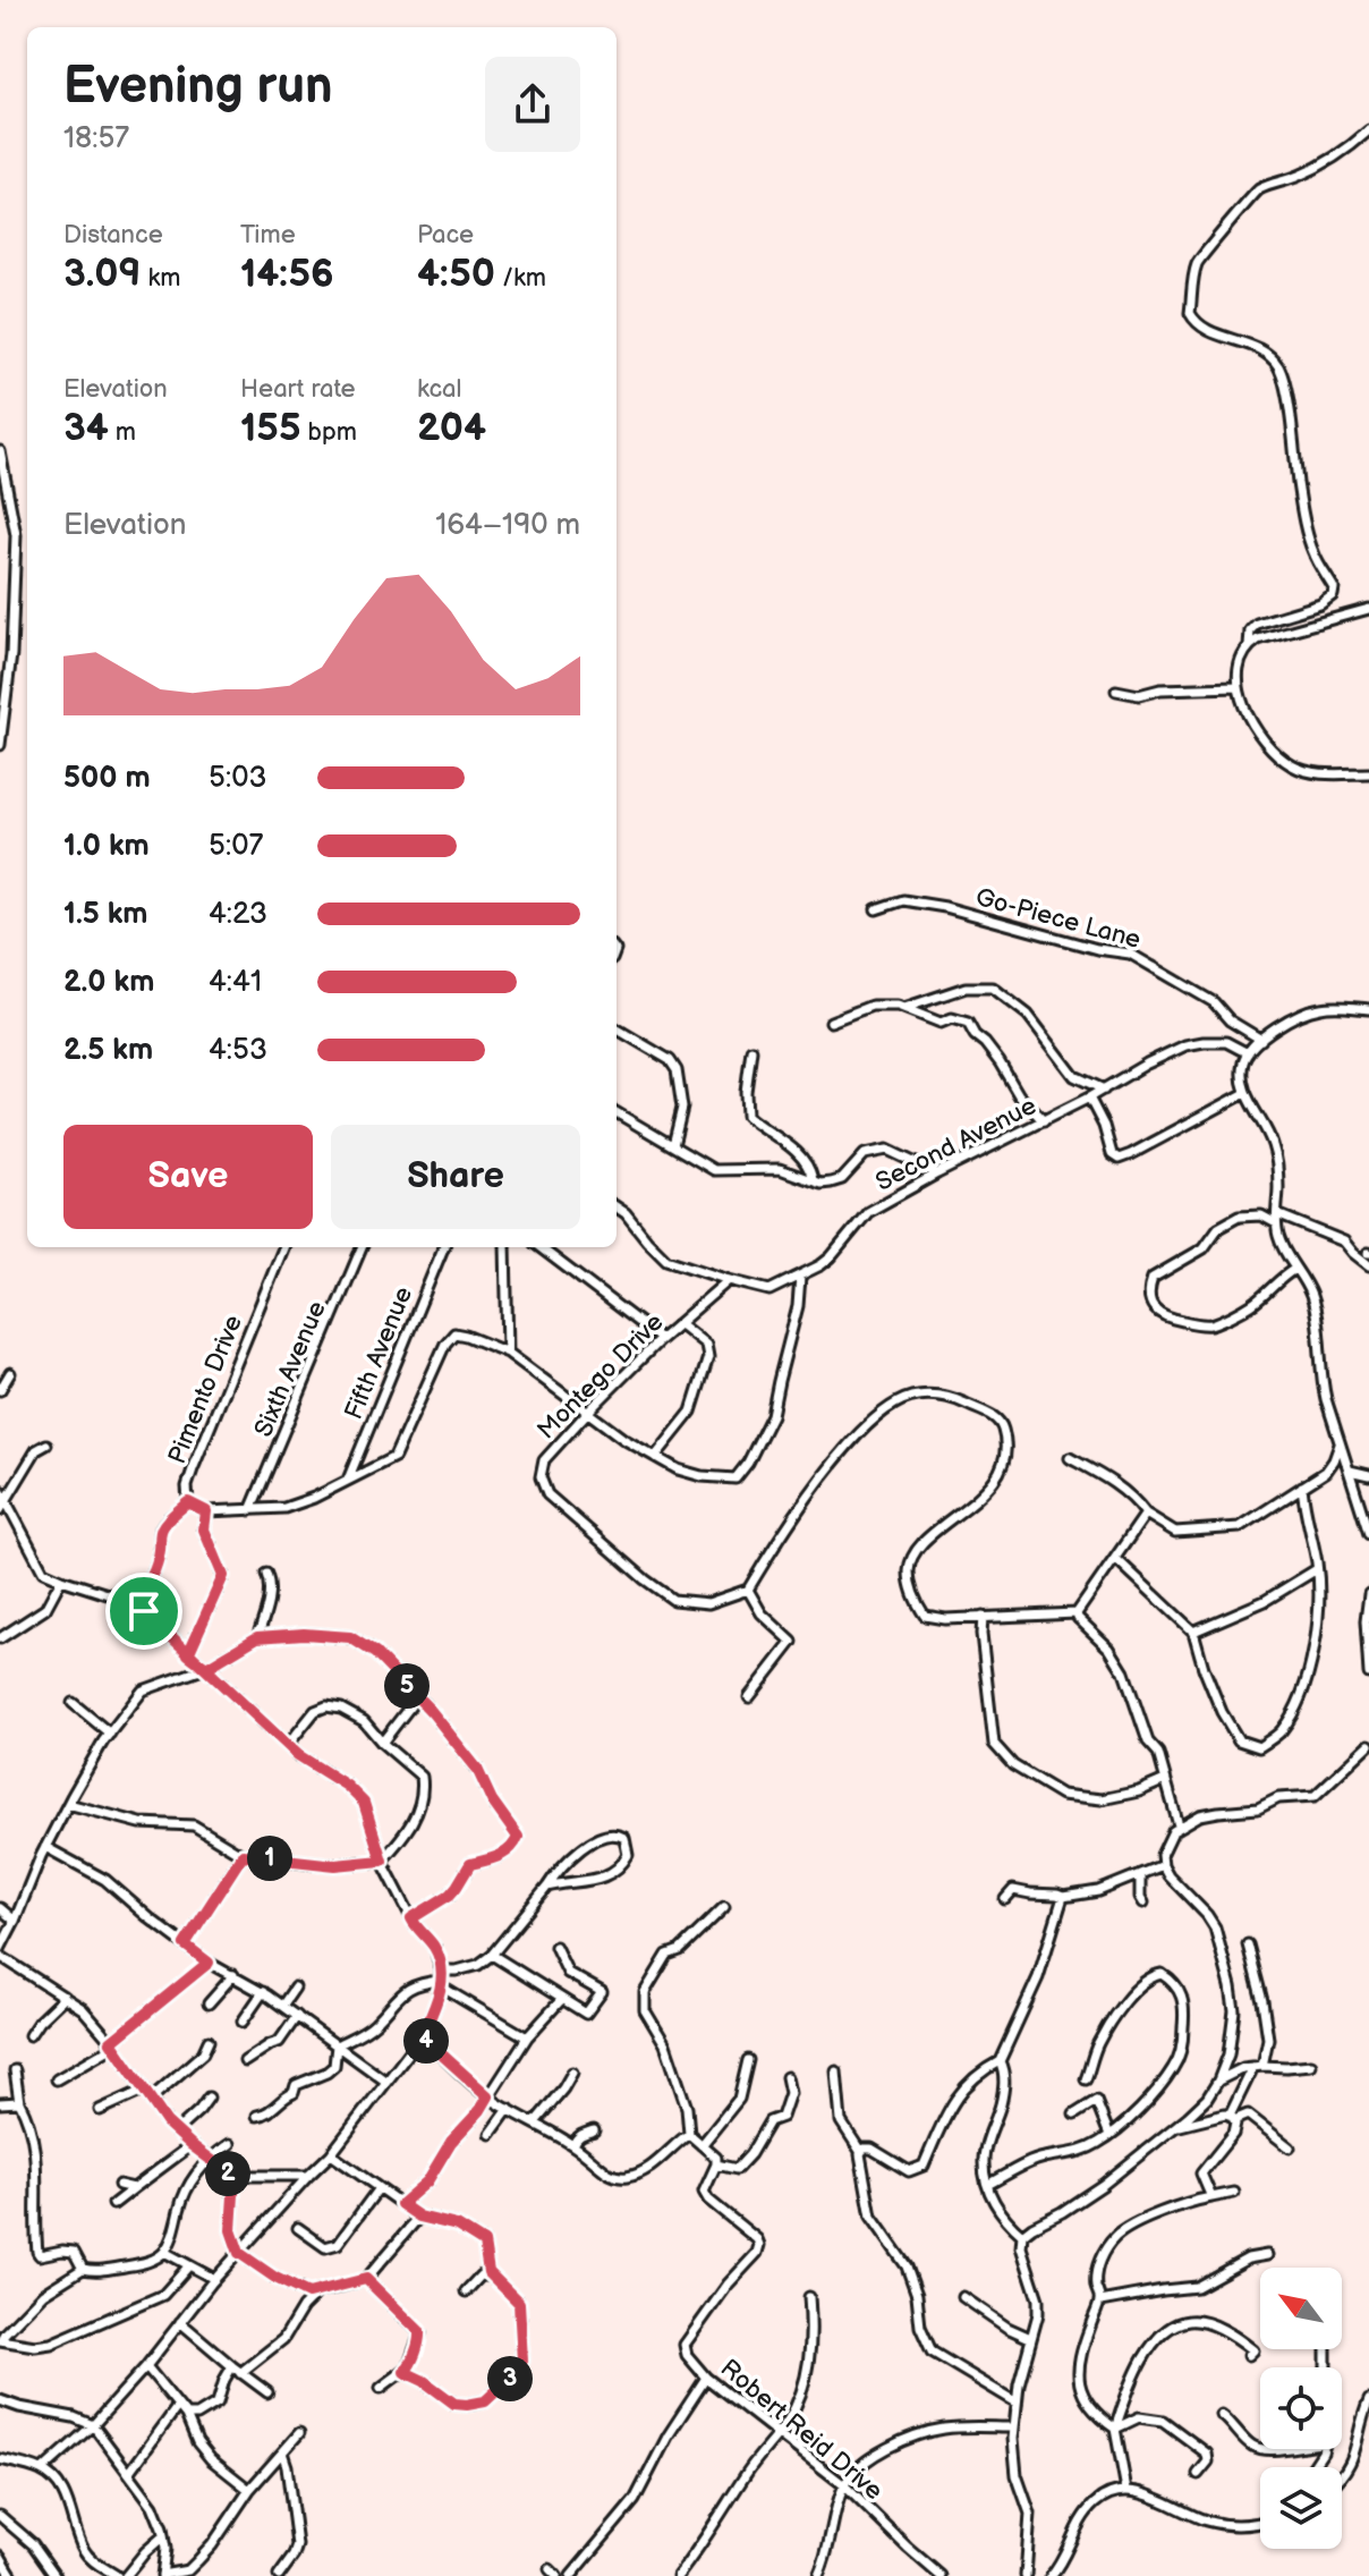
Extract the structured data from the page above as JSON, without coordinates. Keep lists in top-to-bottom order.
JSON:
{
  "streets": {
    "street": [
      "Go-Piece Lane",
      "Second Avenue",
      "Fifth Avenue",
      "Sixth Avenue",
      "Montego Drive",
      "Pimento Drive",
      "Robert Reid Drive"
    ]
  },
  "crossings": [
    ["Second Avenue", "Montego Drive"],
    ["Second Avenue", "Pimento Drive"],
    ["Fifth Avenue", "Pimento Drive"],
    ["Sixth Avenue", "Pimento Drive"],
    ["Montego Drive", "Pimento Drive"]
  ],
  "north": "top left",
  "page": {
    "heading": ["Evening run", "18:57"],
    "stats": [
      ["Distance", "3.09 km"],
      ["Time", "14:56"],
      ["Pace", "4:50 /km"],
      ["Elevation", "34 m"],
      ["Heart rate", "155 bpm"],
      ["kcal", "204"]
    ],
    "chart": ["Elevation", "164–190 m"],
    "list": [
      {
        "name": "500 m",
        "note": "5:03"
      },
      {
        "name": "1.0 km",
        "note": "5:07"
      },
      {
        "name": "1.5 km",
        "note": "4:23"
      },
      {
        "name": "2.0 km",
        "note": "4:41"
      },
      {
        "name": "2.5 km",
        "note": "4:53"
      }
    ],
    "buttons": ["Save", "Share"],
    "pins": [
      "5",
      "1",
      "4",
      "2",
      "3"
    ]
  }
}
